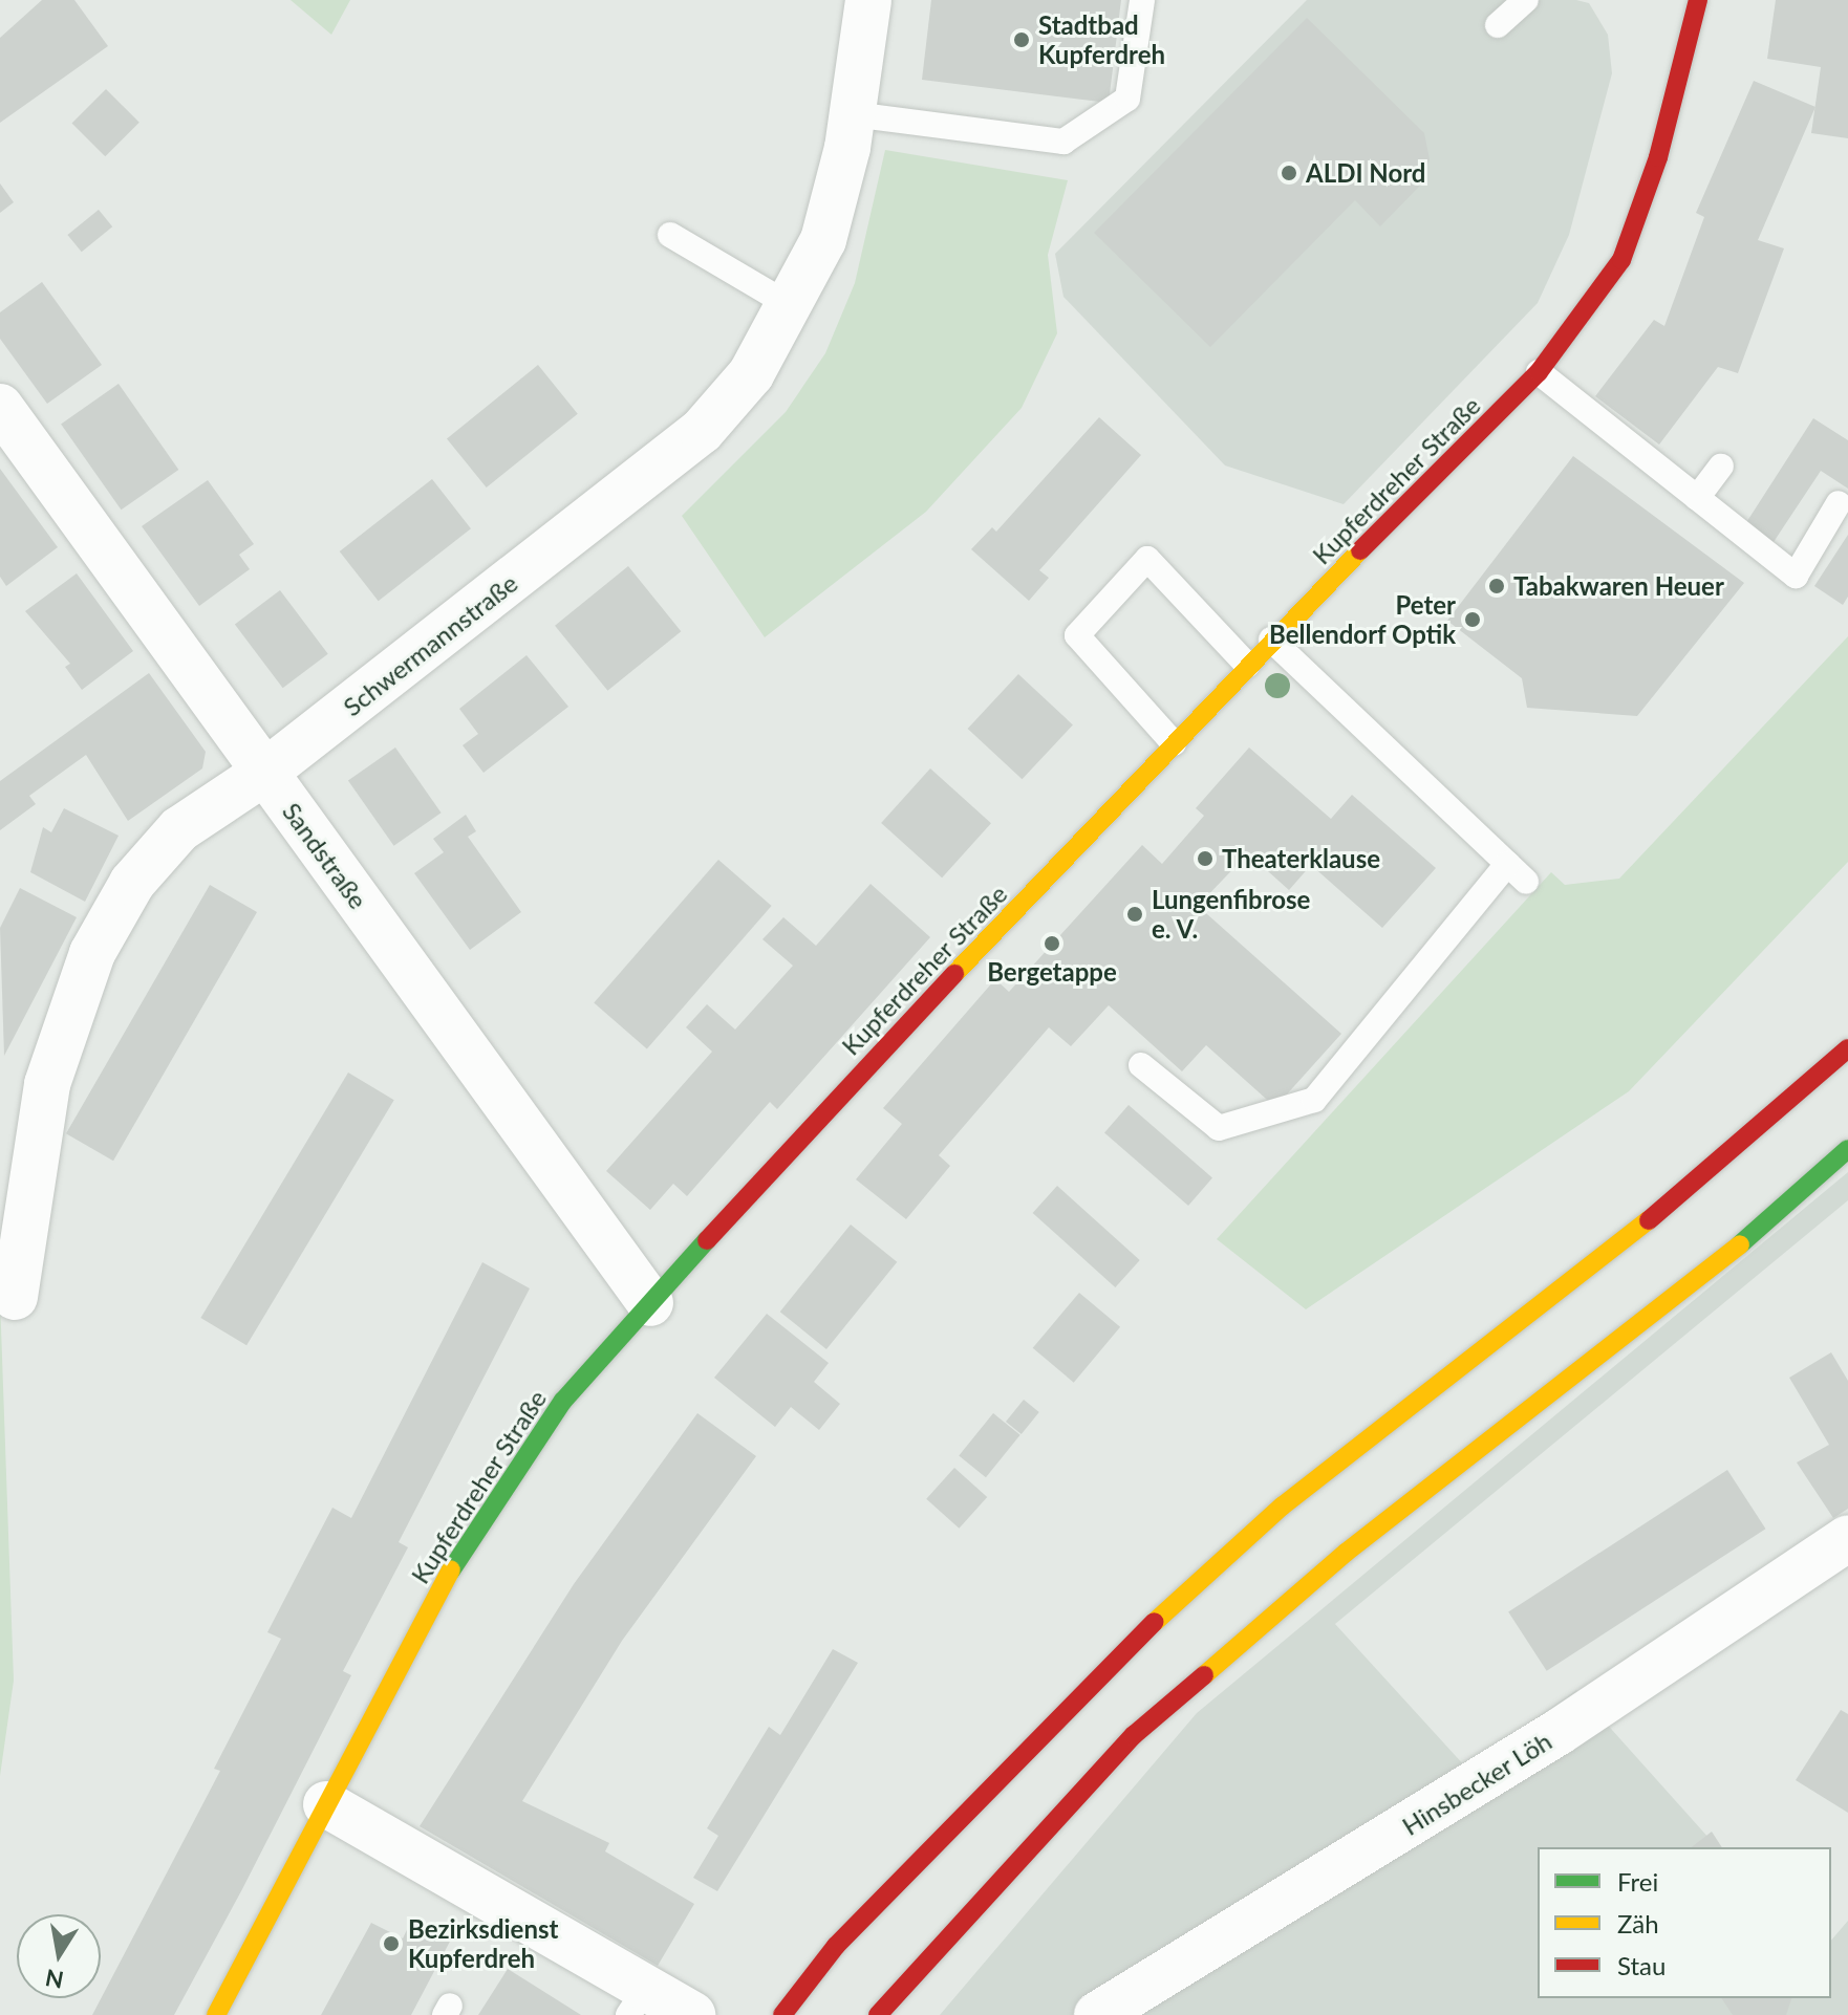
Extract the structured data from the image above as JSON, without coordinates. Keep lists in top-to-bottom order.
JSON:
{
  "streets": {
    "main road": ["Kupferdreher Straße"],
    "street": ["Schwermannstraße", "Sandstraße", "Hinsbecker Löh"]
  },
  "crossings": [
    ["Kupferdreher Straße", "Sandstraße"],
    ["Schwermannstraße", "Sandstraße"]
  ],
  "places": [
    "Stadtbad Kupferdreh",
    "ALDI Nord",
    "Tabakwaren Heuer",
    "Peter Bellendorf Optik",
    "Theaterklause",
    "Lungenfibrose e. V.",
    "Bergetappe",
    "Bezirksdienst Kupferdreh"
  ],
  "legend": ["Frei", "Zäh", "Stau"],
  "north": "bottom"
}
